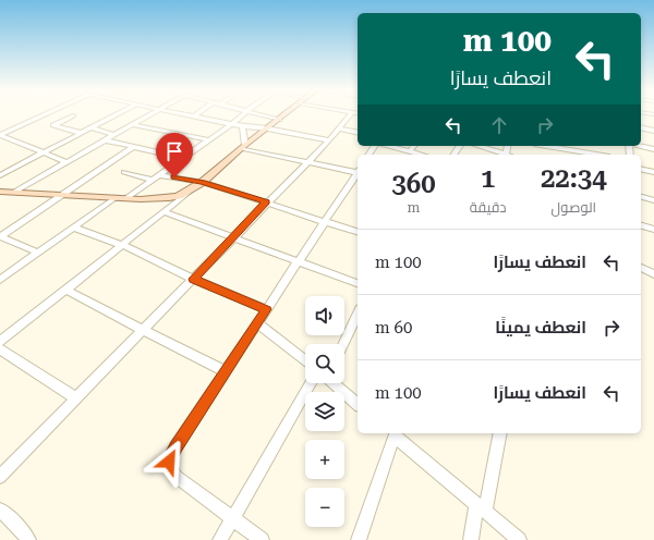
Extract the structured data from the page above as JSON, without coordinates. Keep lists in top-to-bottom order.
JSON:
{
  "page": {
    "turn": ["100 m", "انعطف يسارًا"],
    "eta": [
      "22:34",
      "الوصول",
      "1",
      "دقيقة",
      "360",
      "m"
    ],
    "list": [
      {
        "name": "انعطف يسارًا",
        "value": "100 m"
      },
      {
        "name": "انعطف يمينًا",
        "value": "60 m"
      },
      {
        "name": "انعطف يسارًا",
        "value": "100 m"
      }
    ],
    "map_buttons": ["+", "−"]
  }
}
